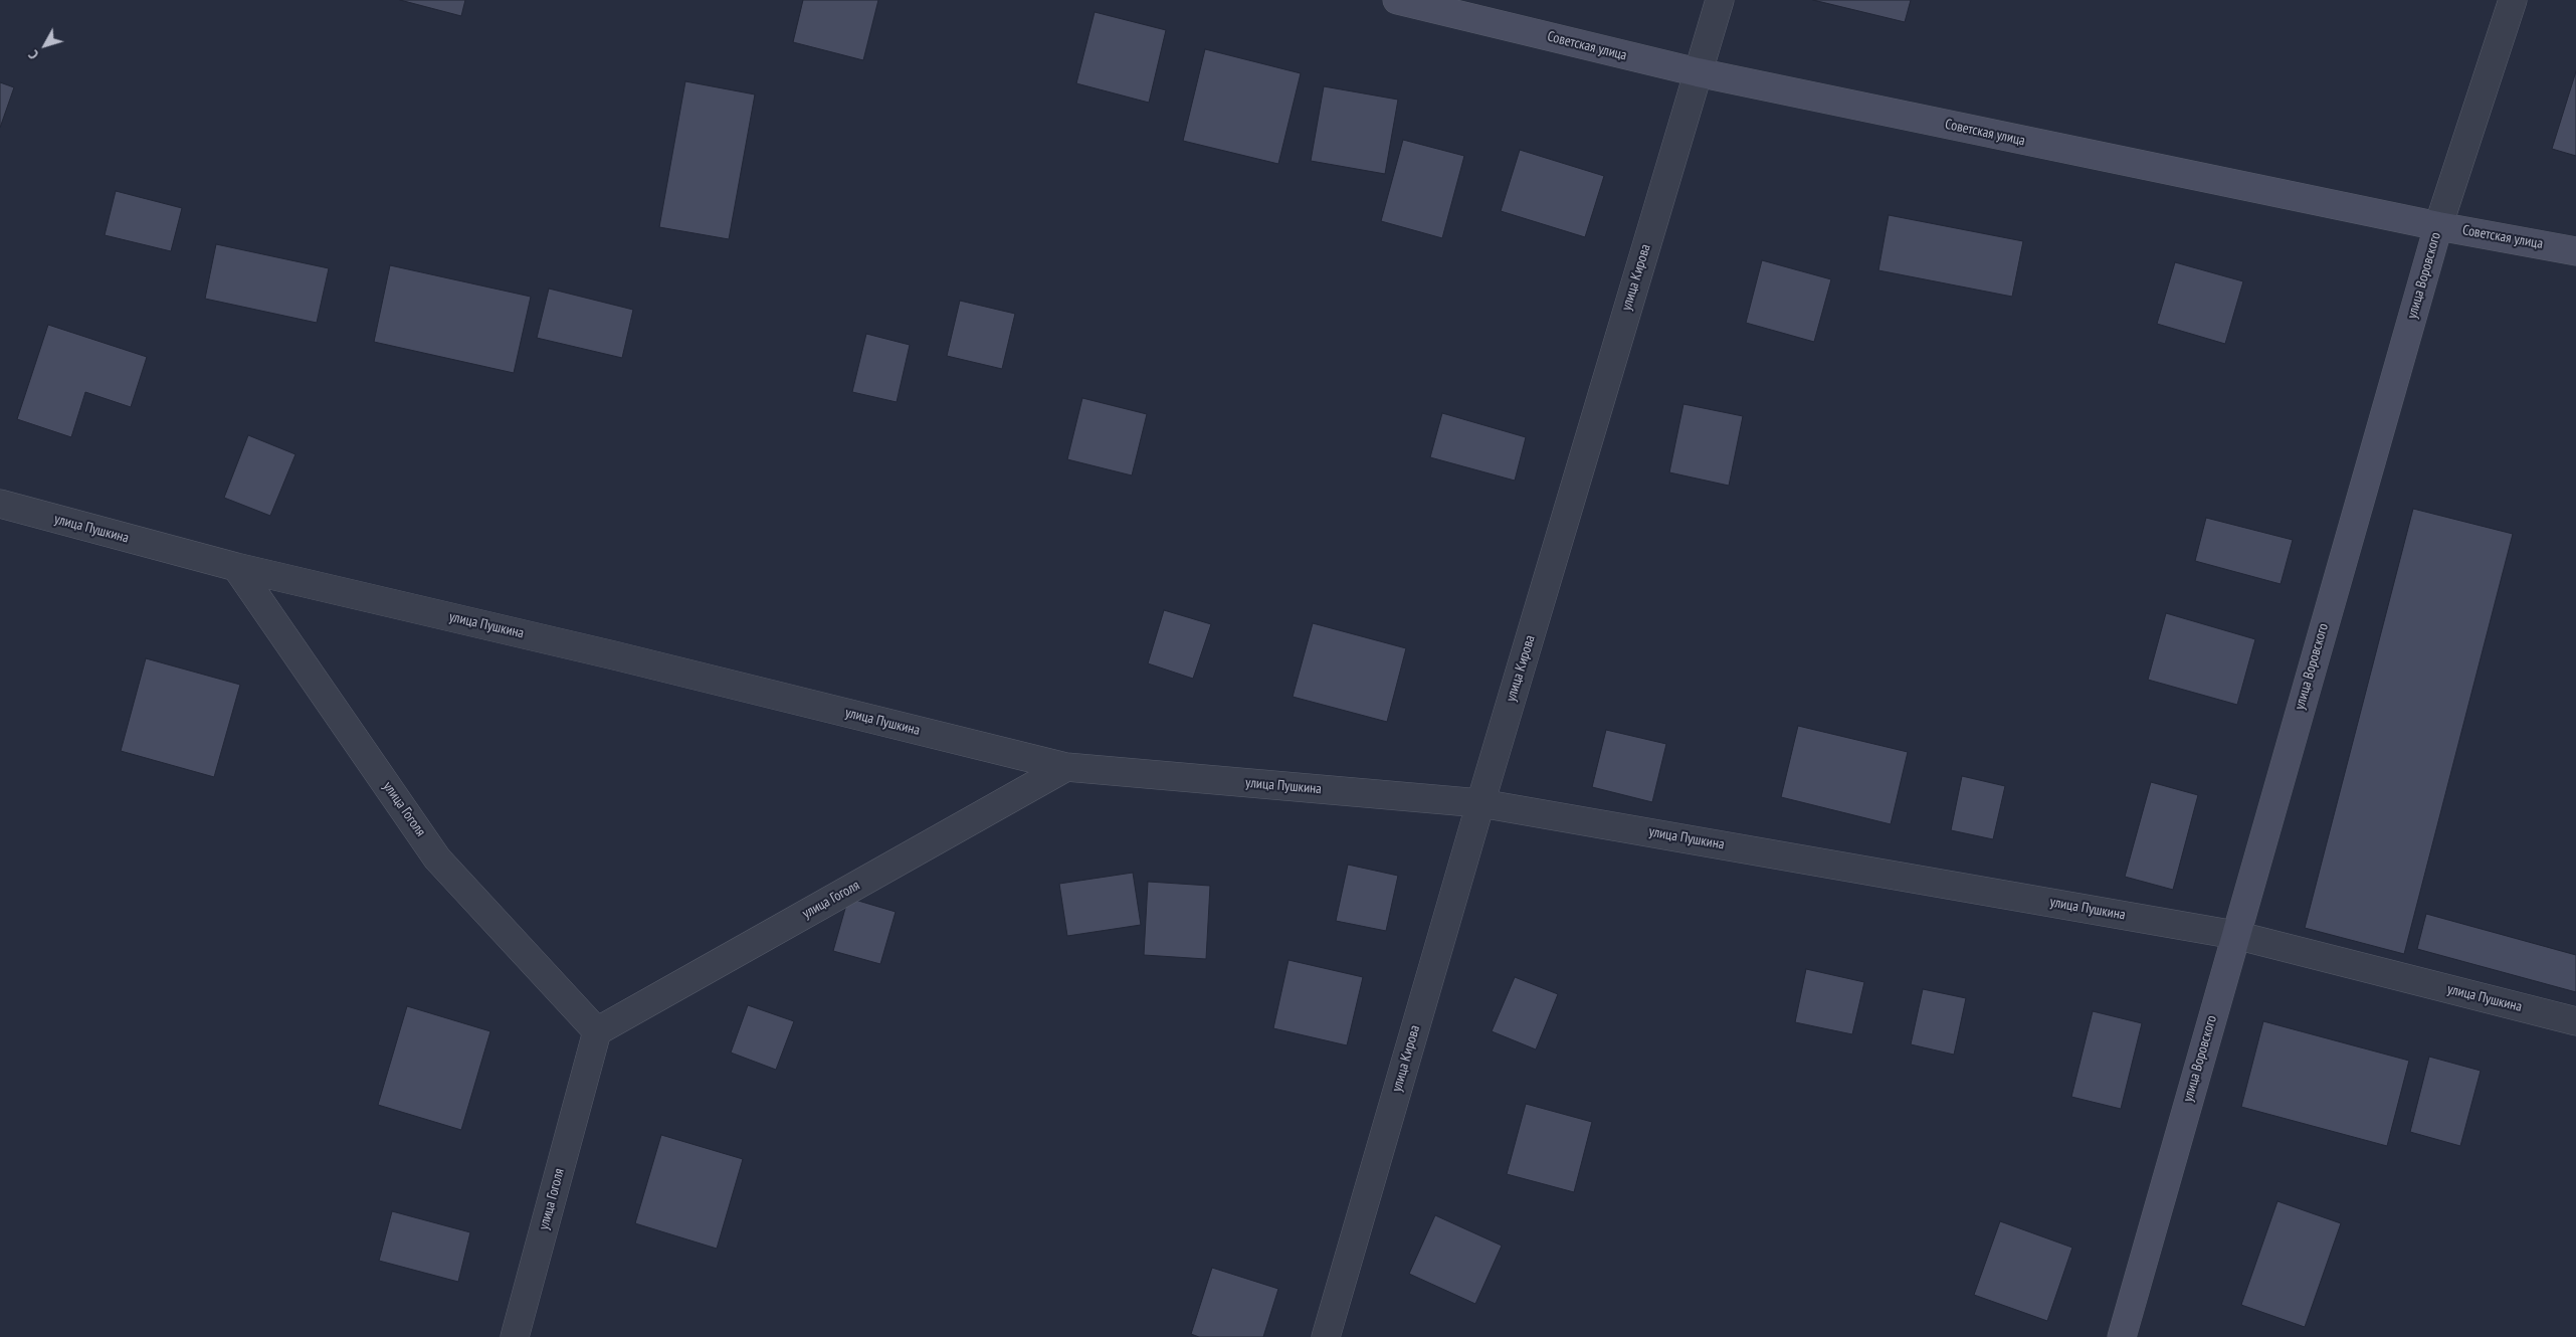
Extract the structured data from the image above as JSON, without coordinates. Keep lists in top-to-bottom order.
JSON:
{
  "streets": {
    "main road": ["Советская улица", "улица Воровского"],
    "street": ["улица Кирова", "улица Пушкина", "улица Гоголя"]
  },
  "crossings": [
    ["Советская улица", "улица Воровского"],
    ["Советская улица", "улица Кирова"],
    ["улица Воровского", "улица Пушкина"],
    ["улица Кирова", "улица Пушкина"],
    ["улица Пушкина", "улица Гоголя"]
  ],
  "north": "bottom left"
}
